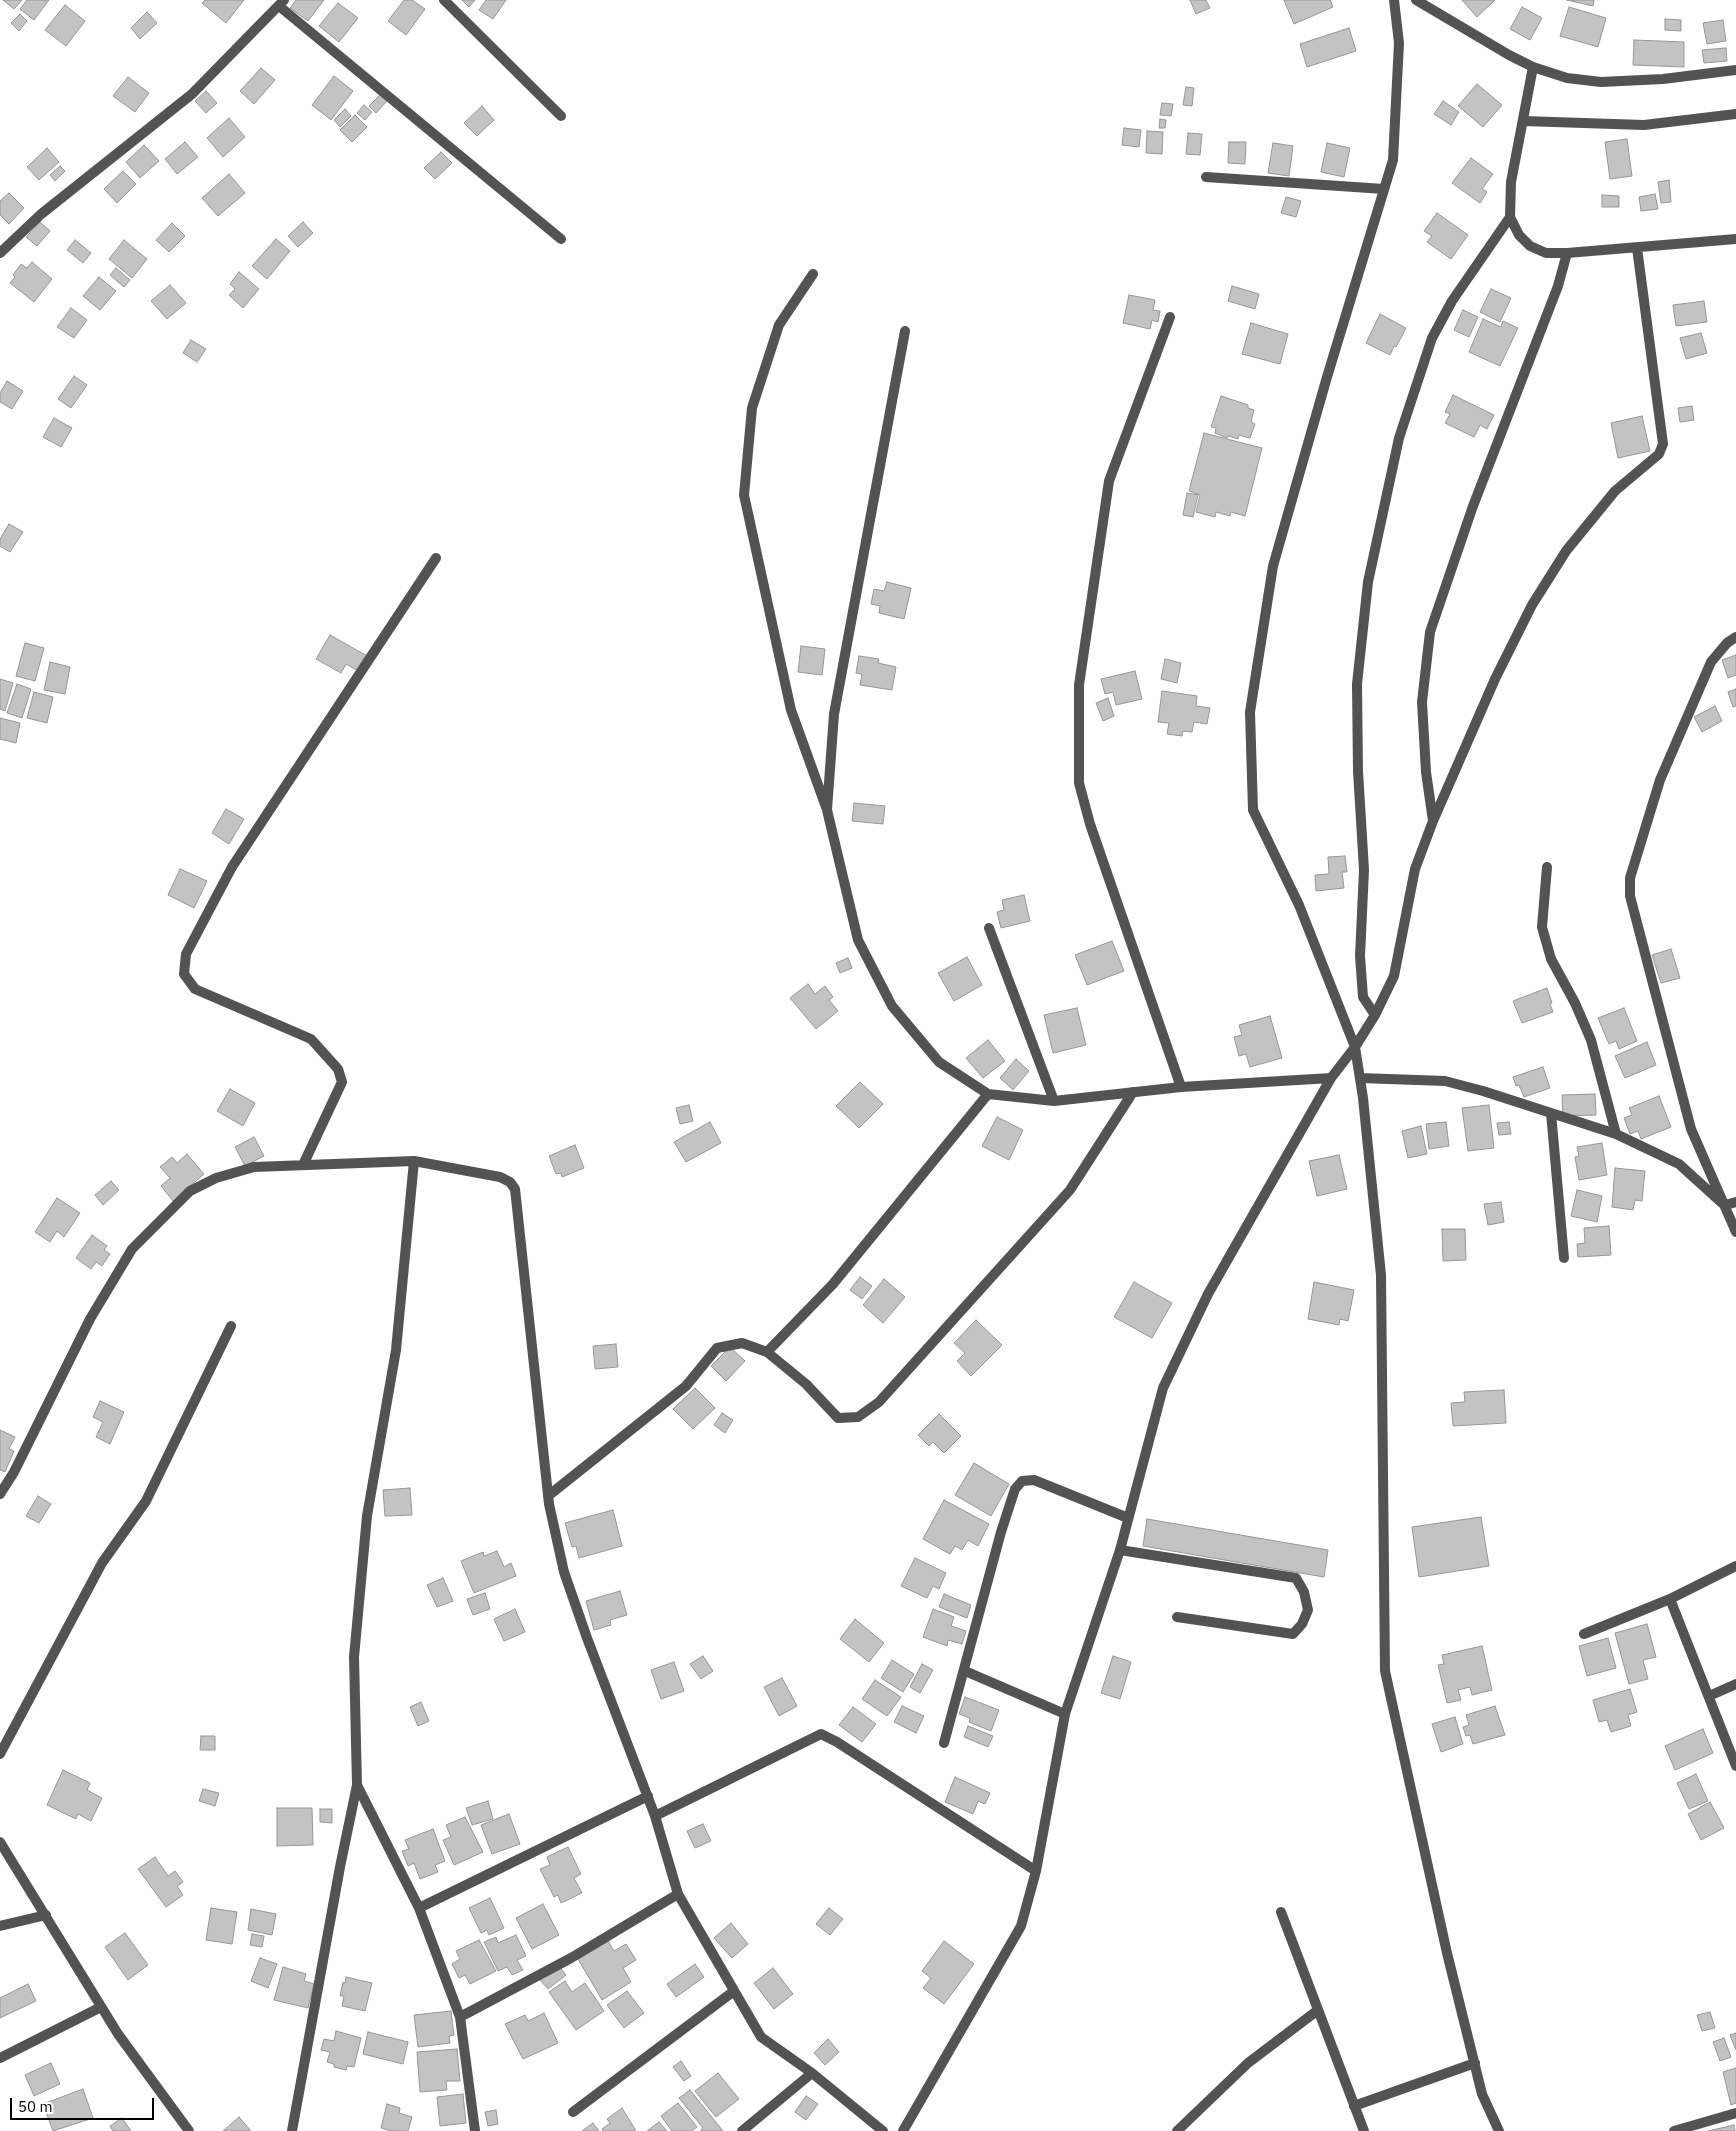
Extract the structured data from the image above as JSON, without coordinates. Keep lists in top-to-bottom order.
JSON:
{
  "scale_bar": "50 m"
}
